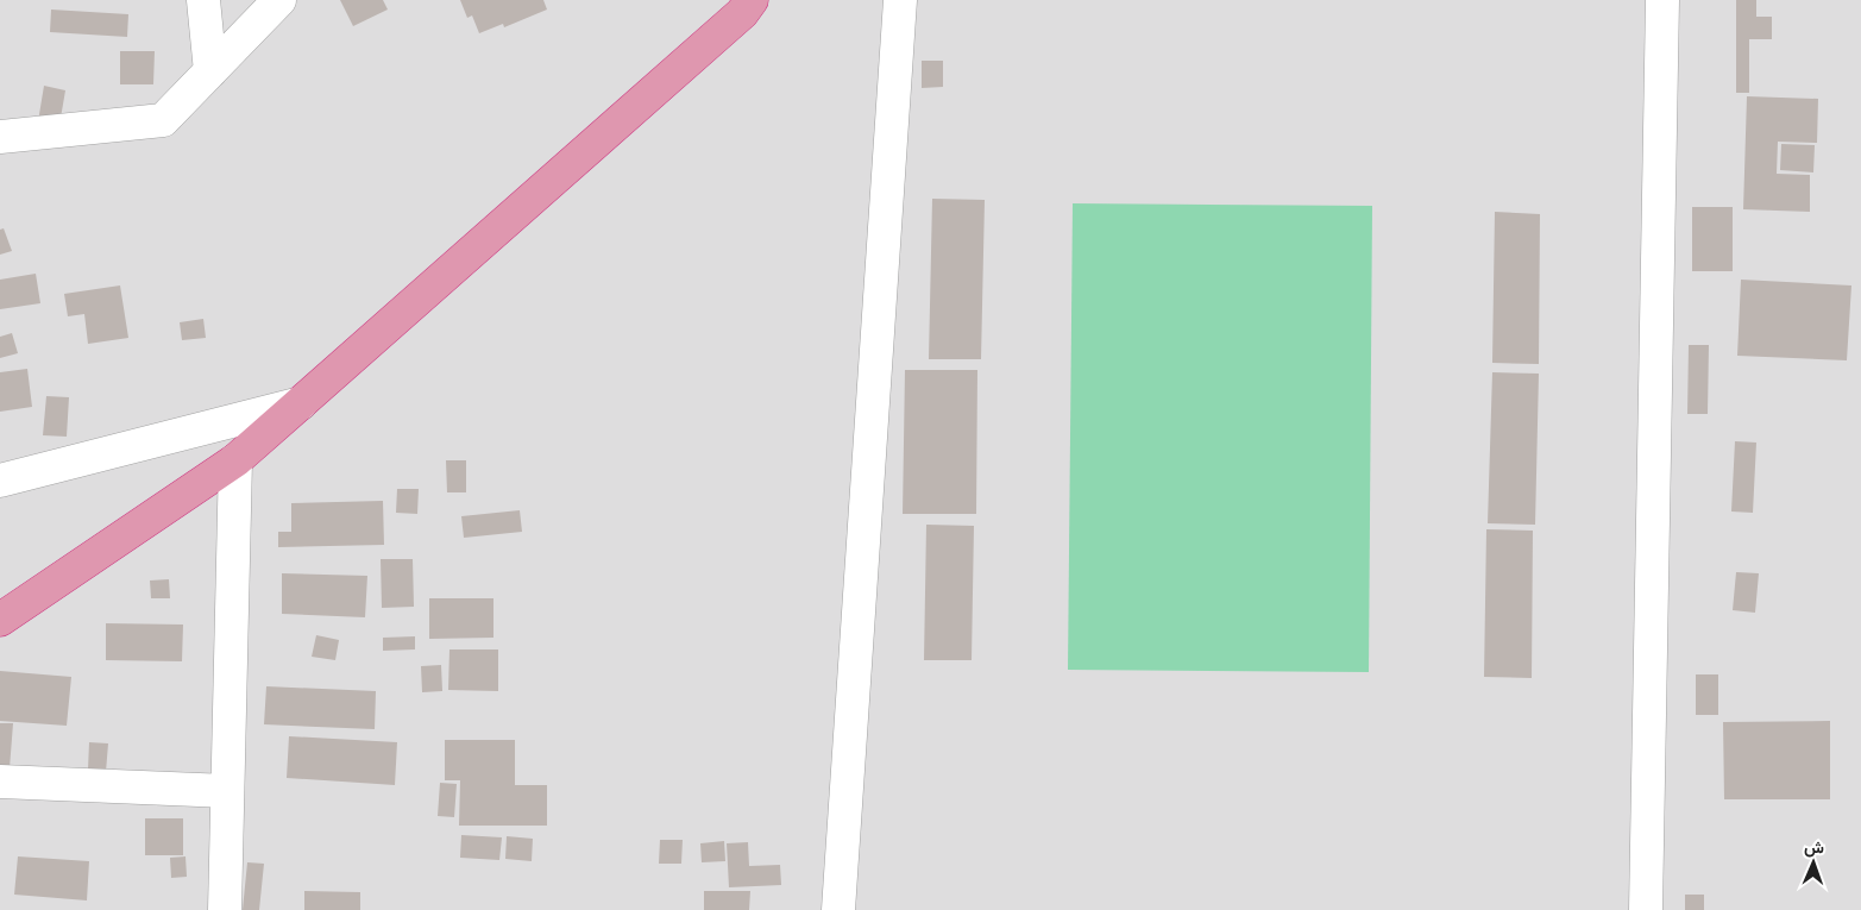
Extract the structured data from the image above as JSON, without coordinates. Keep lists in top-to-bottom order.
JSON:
{
  "north": "top"
}
